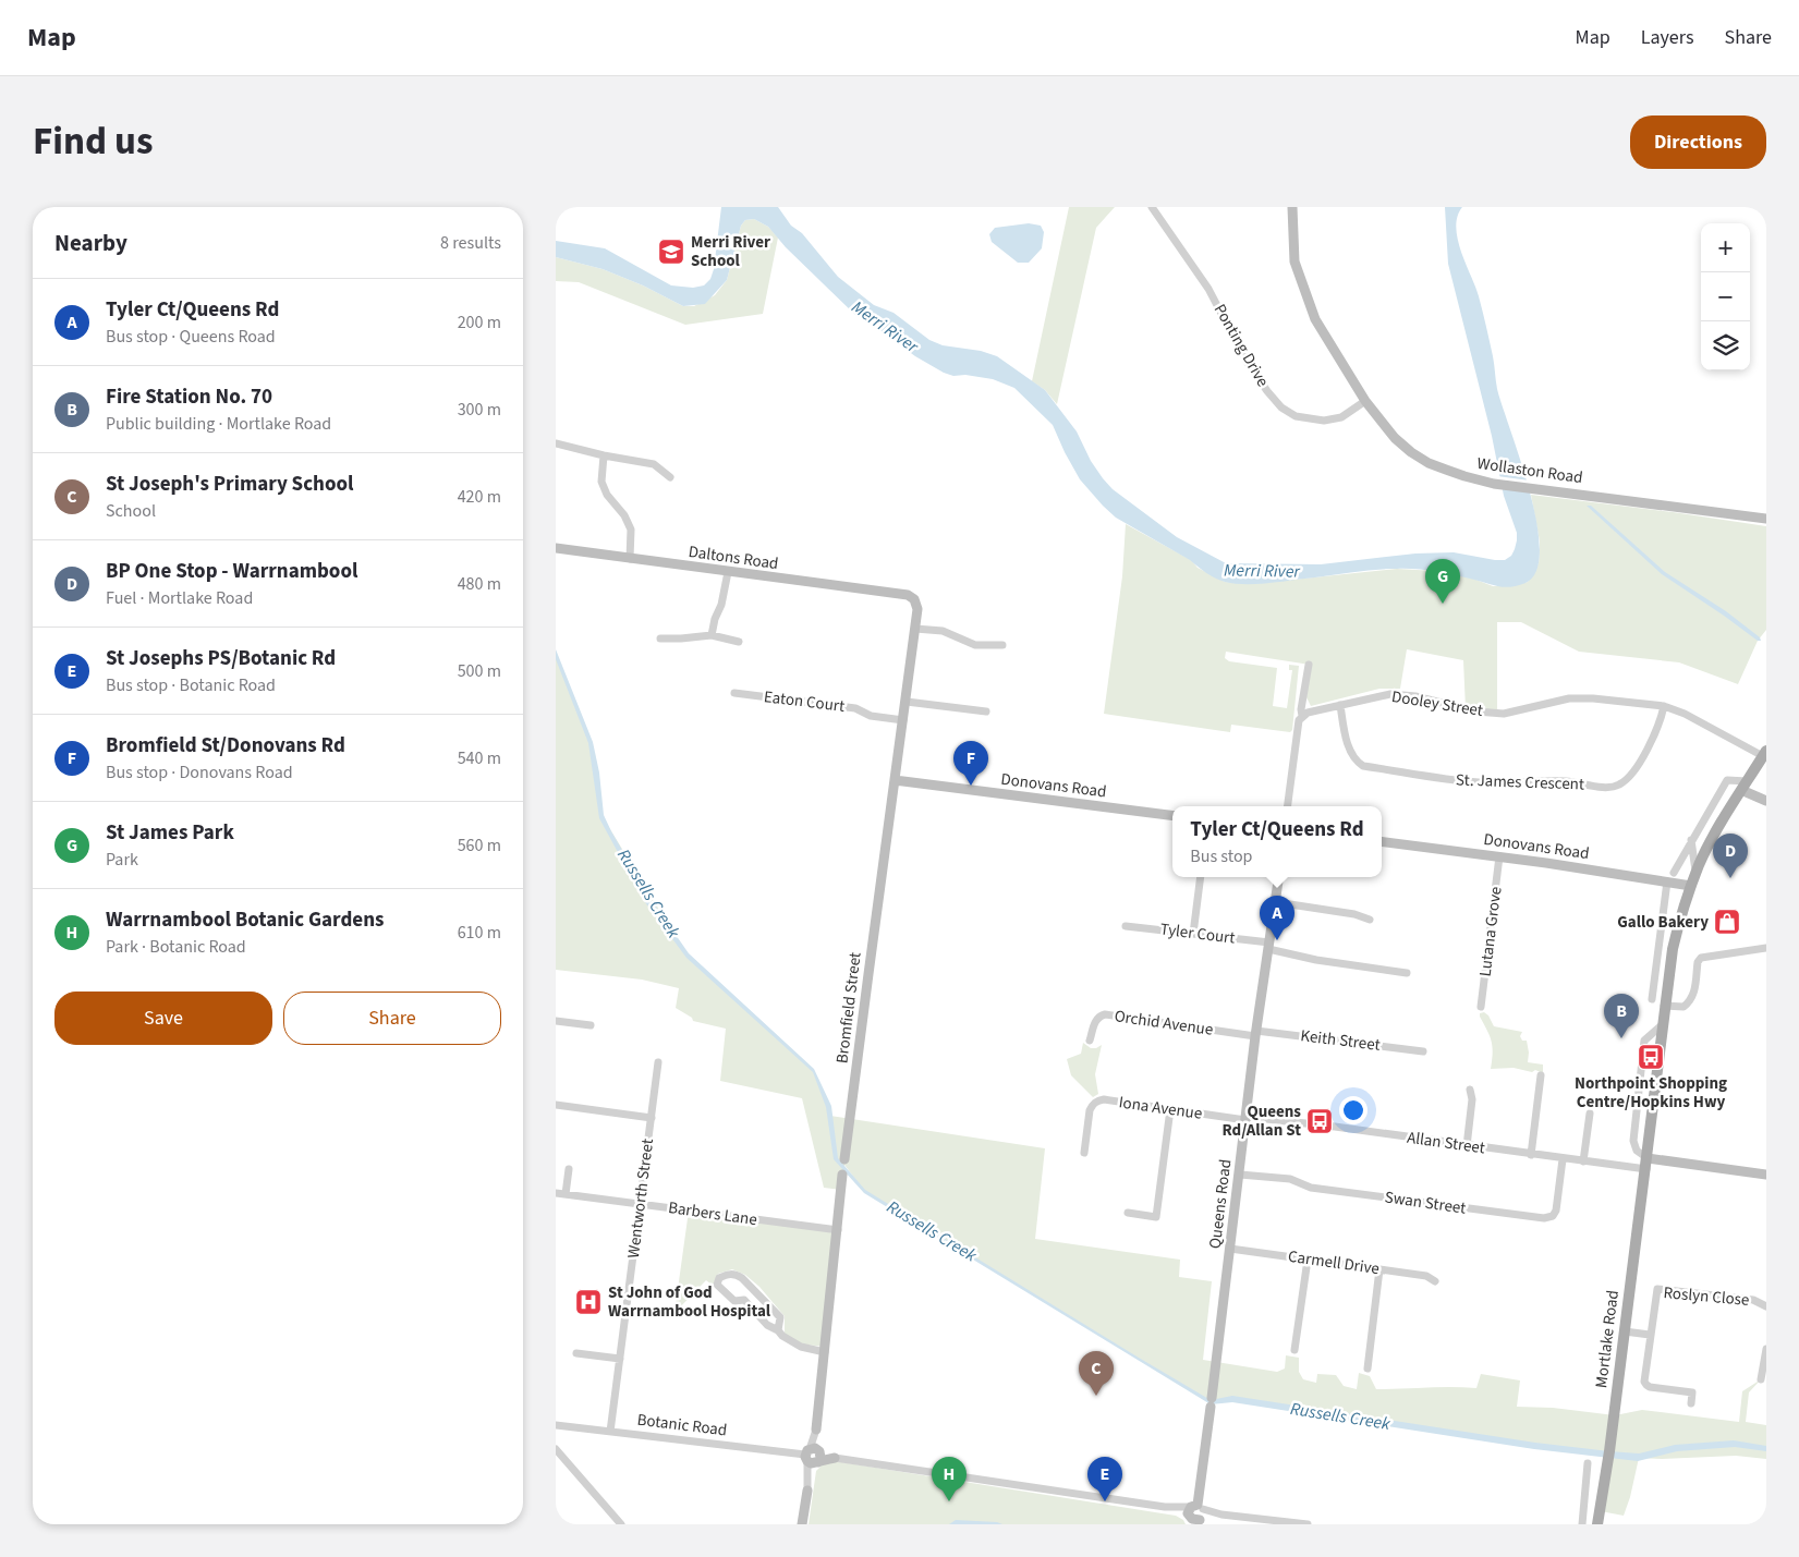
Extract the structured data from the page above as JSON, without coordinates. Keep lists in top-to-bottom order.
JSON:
{
  "streets": {
    "main road": ["Mortlake Road"],
    "street": [
      "Ponting Drive",
      "Wollaston Road",
      "Daltons Road",
      "Eaton Court",
      "Dooley Street",
      "St. James Crescent",
      "Donovans Road",
      "Lutana Grove",
      "Tyler Court",
      "Bromfield Street",
      "Orchid Avenue",
      "Keith Street",
      "Iona Avenue",
      "Allan Street",
      "Wentworth Street",
      "Swan Street",
      "Queens Road",
      "Barbers Lane",
      "Carmell Drive",
      "Roslyn Close",
      "Botanic Road"
    ]
  },
  "crossings": [
    ["Ponting Drive", "Wollaston Road"],
    ["Daltons Road", "Bromfield Street"],
    ["Eaton Court", "Bromfield Street"],
    ["Dooley Street", "St. James Crescent"],
    ["Dooley Street", "Mortlake Road"],
    ["Donovans Road", "Lutana Grove"],
    ["Donovans Road", "Bromfield Street"],
    ["Donovans Road", "Mortlake Road"],
    ["Tyler Court", "Queens Road"],
    ["Bromfield Street", "Barbers Lane"],
    ["Bromfield Street", "Botanic Road"],
    ["Orchid Avenue", "Keith Street"],
    ["Orchid Avenue", "Queens Road"],
    ["Keith Street", "Queens Road"],
    ["Iona Avenue", "Allan Street"],
    ["Iona Avenue", "Queens Road"],
    ["Allan Street", "Swan Street"],
    ["Allan Street", "Queens Road"],
    ["Allan Street", "Mortlake Road"],
    ["Wentworth Street", "Barbers Lane"],
    ["Wentworth Street", "Botanic Road"],
    ["Swan Street", "Queens Road"],
    ["Queens Road", "Carmell Drive"],
    ["Queens Road", "Botanic Road"]
  ],
  "water": ["Merri River", "Russells Creek"],
  "places": {
    "school or university": ["Merri River School"],
    "shop": ["Gallo Bakery"],
    "bus stop": ["Northpoint Shopping Centre/Hopkins Hwy", "Queens Rd/Allan St"],
    "hospital": ["St John of God Warrnambool Hospital"]
  },
  "page": {
    "header": "Map",
    "nav": ["Map", "Layers", "Share"],
    "title": "Find us",
    "buttons": [
      "Directions",
      ["Save", "Share"]
    ],
    "heading": ["Nearby", "8 results"],
    "map_buttons": ["+", "−"],
    "list": [
      {
        "mark": "A",
        "name": "Tyler Ct/Queens Rd",
        "note": "Bus stop · Queens Road",
        "value": "200 m"
      },
      {
        "mark": "B",
        "name": "Fire Station No. 70",
        "note": "Public building · Mortlake Road",
        "value": "300 m"
      },
      {
        "mark": "C",
        "name": "St Joseph's Primary School",
        "note": "School",
        "value": "420 m"
      },
      {
        "mark": "D",
        "name": "BP One Stop - Warrnambool",
        "note": "Fuel · Mortlake Road",
        "value": "480 m"
      },
      {
        "mark": "E",
        "name": "St Josephs PS/Botanic Rd",
        "note": "Bus stop · Botanic Road",
        "value": "500 m"
      },
      {
        "mark": "F",
        "name": "Bromfield St/Donovans Rd",
        "note": "Bus stop · Donovans Road",
        "value": "540 m"
      },
      {
        "mark": "G",
        "name": "St James Park",
        "note": "Park",
        "value": "560 m"
      },
      {
        "mark": "H",
        "name": "Warrnambool Botanic Gardens",
        "note": "Park · Botanic Road",
        "value": "610 m"
      }
    ],
    "pins": [
      "G",
      "F",
      "D",
      "A",
      "B",
      "C",
      "E",
      "H"
    ],
    "popup": ["Tyler Ct/Queens Rd", "Bus stop"]
  }
}
